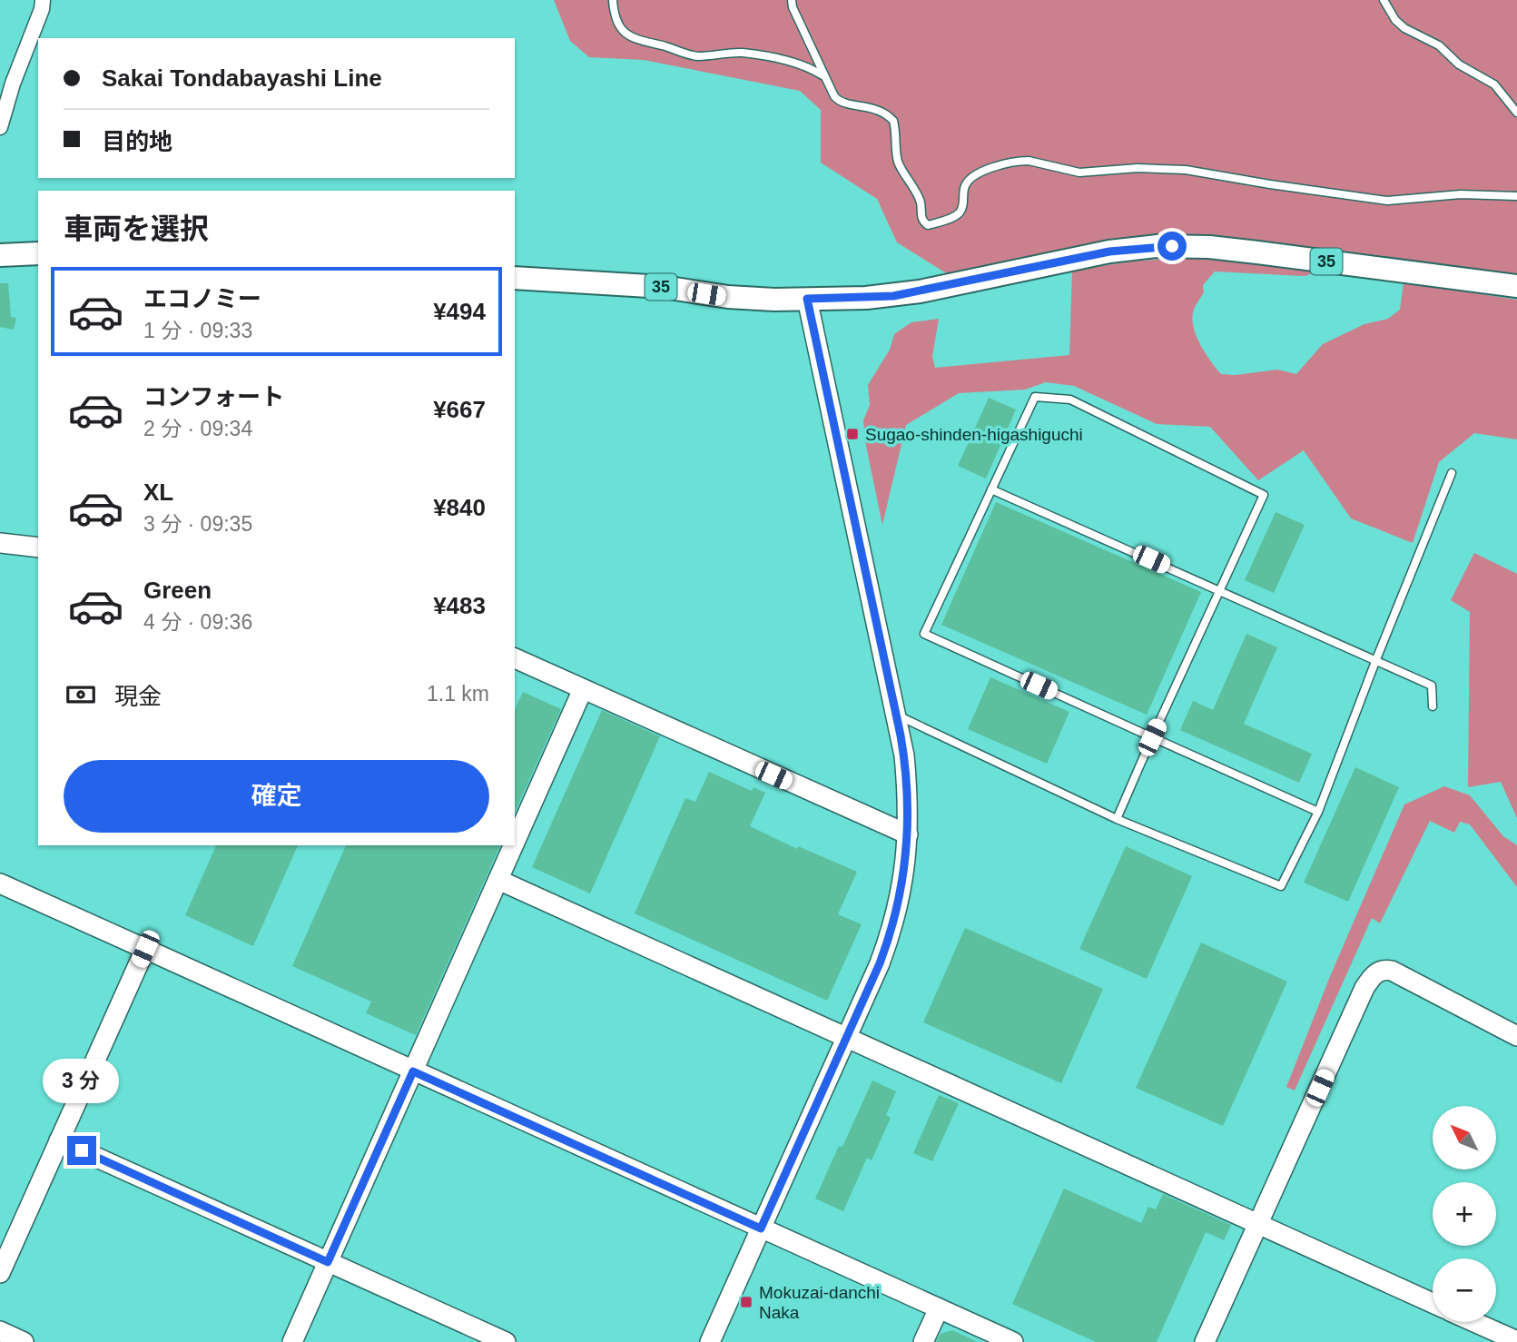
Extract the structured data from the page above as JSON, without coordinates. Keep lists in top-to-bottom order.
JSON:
{
  "streets": {
    "main road": ["35"]
  },
  "places": {
    "transit": ["Sugao-shinden-higashiguchi", "Mokuzai-danchi Naka"]
  },
  "north": "top left",
  "page": {
    "banner": ["Sakai Tondabayashi Line", "目的地"],
    "heading": "車両を選択",
    "list": [
      {
        "name": "エコノミー",
        "note": "1 分 · 09:33",
        "value": "¥494"
      },
      {
        "name": "コンフォート",
        "note": "2 分 · 09:34",
        "value": "¥667"
      },
      {
        "name": "XL",
        "note": "3 分 · 09:35",
        "value": "¥840"
      },
      {
        "name": "Green",
        "note": "4 分 · 09:36",
        "value": "¥483"
      }
    ],
    "pay": ["現金", "1.1 km"],
    "buttons": "確定",
    "bubble": "3 分",
    "map_buttons": ["+", "−"]
  }
}
